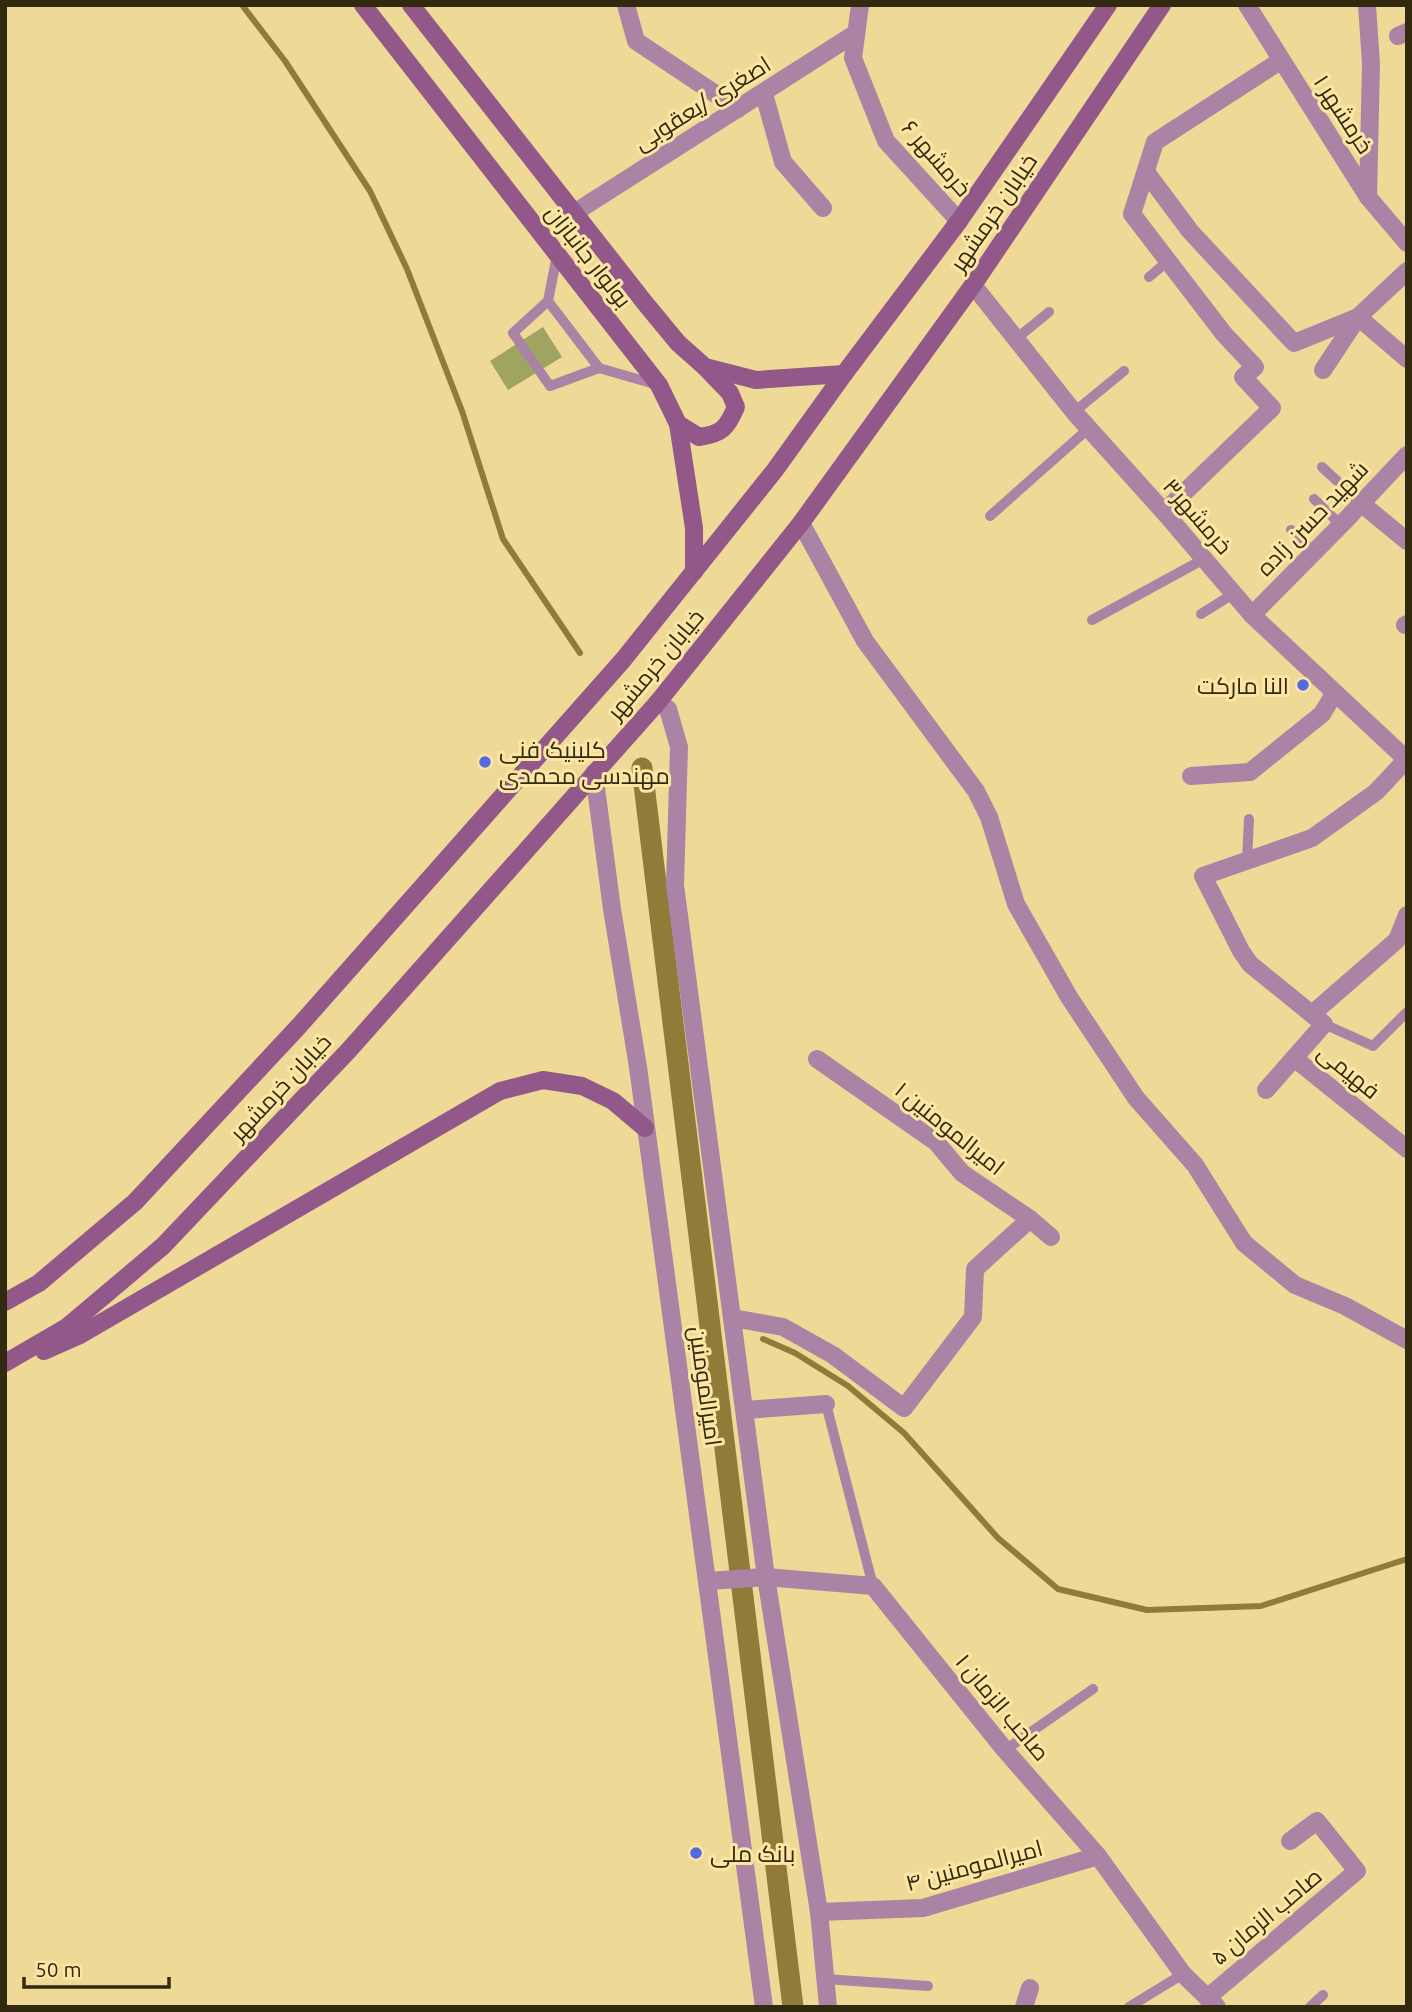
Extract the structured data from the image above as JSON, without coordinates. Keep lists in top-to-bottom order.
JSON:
{
  "streets": {
    "main road": ["خیابان خرمشهر", "بولوار جانبازان"],
    "street": [
      "اصغری /یعقوبی",
      "خرمشهر ۱",
      "خرمشهر ۶",
      "خرمشهر۳",
      "شهید حسن زاده",
      "فهیمی",
      "امیرالمومنین ۱",
      "امیرالمومنین",
      "صاحب الزمان ۱",
      "امیرالمومنین ۴",
      "صاحب الزمان ۵"
    ]
  },
  "crossings": [
    ["اصغری /یعقوبی", "خرمشهر ۶"],
    ["اصغری /یعقوبی", "بولوار جانبازان"],
    ["خرمشهر ۶", "خیابان خرمشهر"],
    ["خیابان خرمشهر", "بولوار جانبازان"],
    ["خیابان خرمشهر", "خرمشهر۳"],
    ["خیابان خرمشهر", "امیرالمومنین"],
    ["خرمشهر۳", "شهید حسن زاده"],
    ["صاحب الزمان ۱", "امیرالمومنین ۴"],
    ["صاحب الزمان ۱", "صاحب الزمان ۵"]
  ],
  "places": ["النا مارکت", "کلینیک فنی مهندسی محمدی", "بانک ملی"],
  "scale_bar": "50 m"
}
